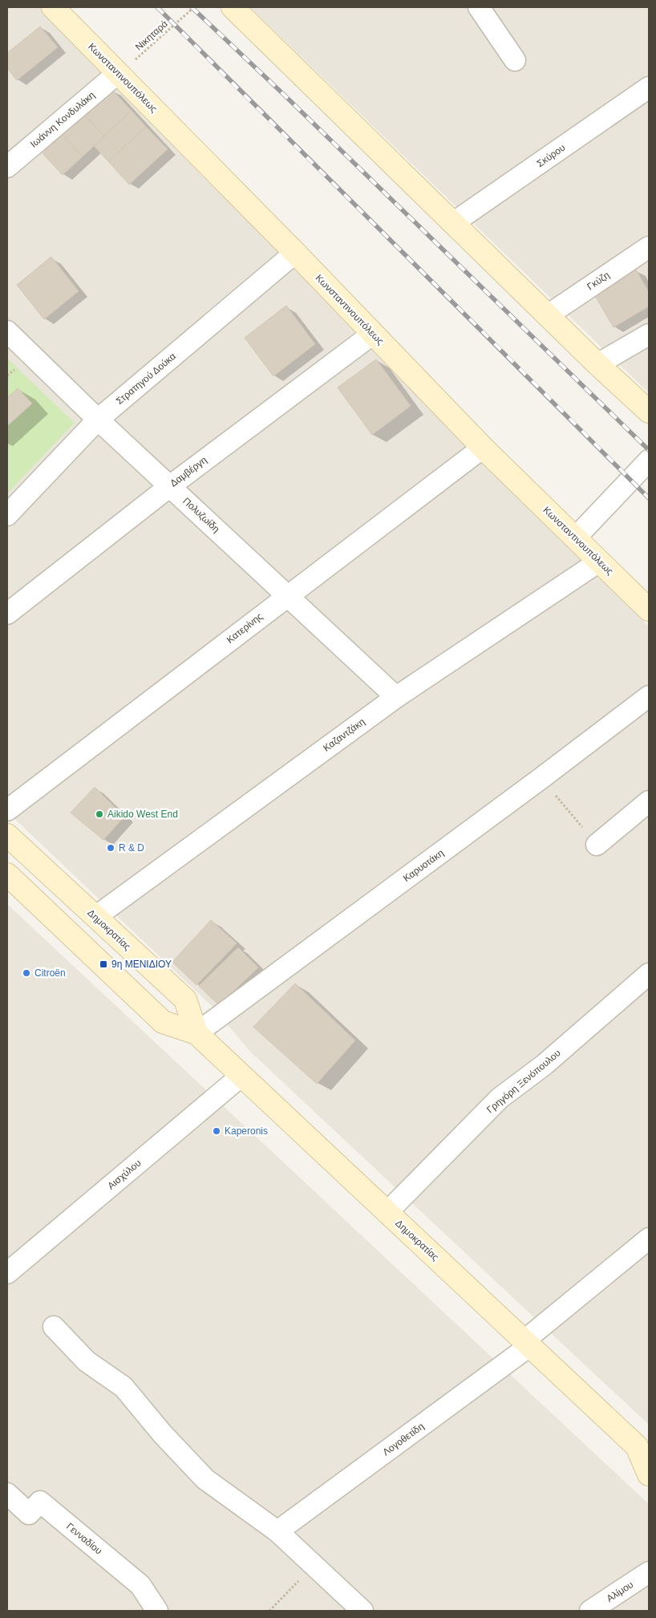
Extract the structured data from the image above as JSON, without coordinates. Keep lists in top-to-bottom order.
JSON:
{
  "streets": {
    "street": [
      "Κωνσταντινουπόλεως",
      "Ιωάννη Κονδυλάκη",
      "Σκύρου",
      "Γκύζη",
      "Στρατηγού Δούκα",
      "Δαμβέργη",
      "Πολυζωίδη",
      "Κατερίνης",
      "Καζαντζάκη",
      "Καρυοτάκη",
      "Δημοκρατίας",
      "Γρηγόρη Ξενόπουλου",
      "Αισχύλου",
      "Λογοθετίδη",
      "Γενναδίου",
      "Αλίμου"
    ],
    "path": ["Νικηταρά"]
  },
  "crossings": [
    ["Νικηταρά", "Κωνσταντινουπόλεως"],
    ["Νικηταρά", "Ιωάννη Κονδυλάκη"],
    ["Κωνσταντινουπόλεως", "Ιωάννη Κονδυλάκη"],
    ["Κωνσταντινουπόλεως", "Στρατηγού Δούκα"],
    ["Κωνσταντινουπόλεως", "Δαμβέργη"],
    ["Κωνσταντινουπόλεως", "Κατερίνης"],
    ["Κωνσταντινουπόλεως", "Καζαντζάκη"],
    ["Στρατηγού Δούκα", "Πολυζωίδη"],
    ["Δαμβέργη", "Πολυζωίδη"],
    ["Πολυζωίδη", "Κατερίνης"],
    ["Πολυζωίδη", "Καζαντζάκη"],
    ["Καζαντζάκη", "Δημοκρατίας"],
    ["Καρυοτάκη", "Δημοκρατίας"],
    ["Δημοκρατίας", "Γρηγόρη Ξενόπουλου"],
    ["Δημοκρατίας", "Αισχύλου"],
    ["Δημοκρατίας", "Λογοθετίδη"]
  ],
  "places": {
    "other": [
      "Aikido West End",
      "R & D",
      "Citroën",
      "Kaperonis"
    ],
    "transit": ["9η ΜΕΝΙΔΙΟΥ"]
  }
}
